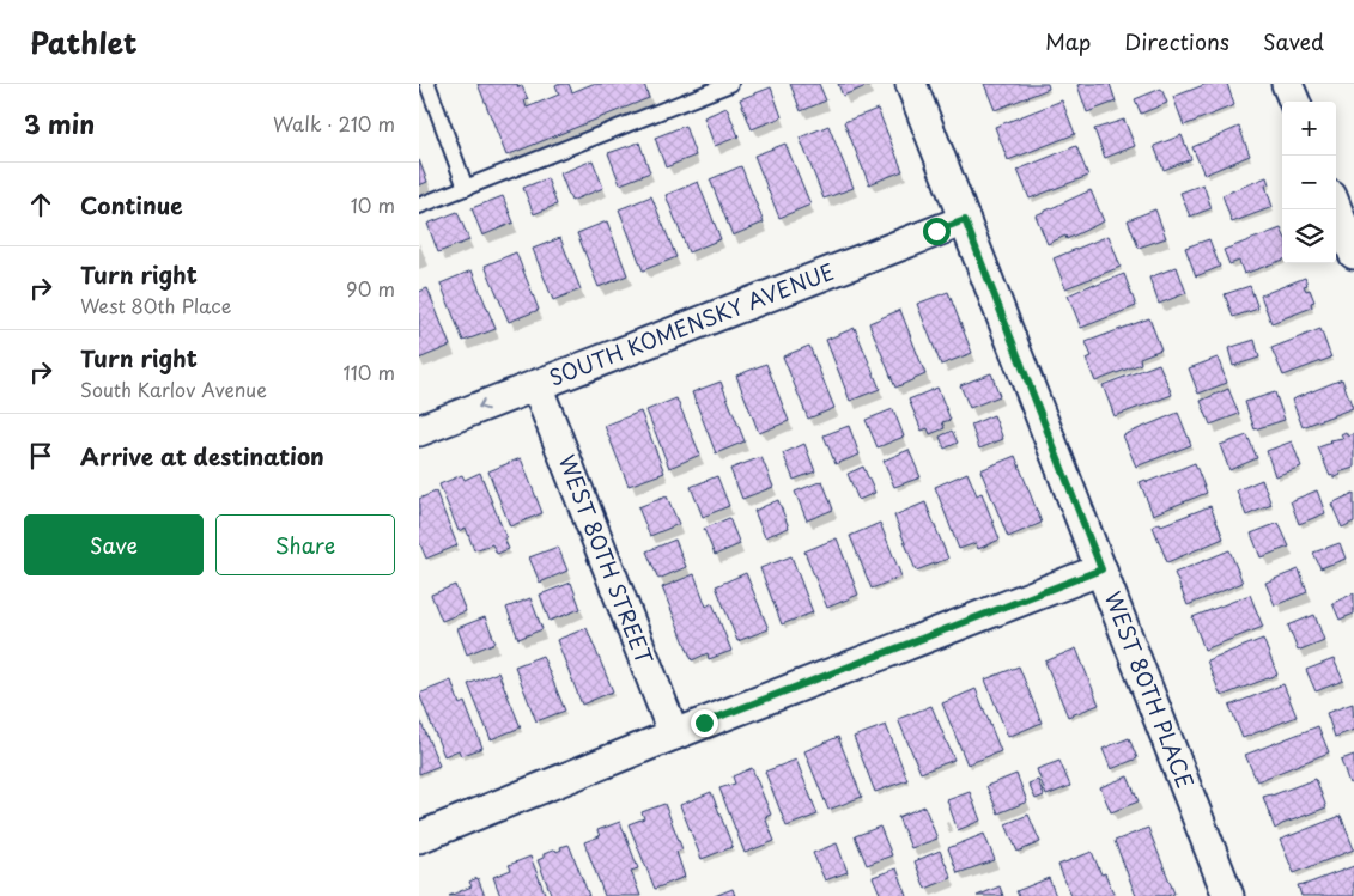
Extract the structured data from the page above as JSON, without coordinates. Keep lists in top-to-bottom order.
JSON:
{
  "streets": {
    "street": ["SOUTH KOMENSKY AVENUE", "WEST 80TH STREET", "WEST 80TH PLACE"]
  },
  "crossings": [
    ["SOUTH KOMENSKY AVENUE", "WEST 80TH STREET"],
    ["SOUTH KOMENSKY AVENUE", "WEST 80TH PLACE"]
  ],
  "page": {
    "header": "Pathlet",
    "nav": ["Map", "Directions", "Saved"],
    "heading": ["3 min", "Walk · 210 m"],
    "map_buttons": ["+", "−"],
    "list": [
      ["Continue", "10 m"],
      ["Turn right", "West 80th Place", "90 m"],
      ["Turn right", "South Karlov Avenue", "110 m"],
      "Arrive at destination"
    ],
    "buttons": ["Save", "Share"]
  }
}
